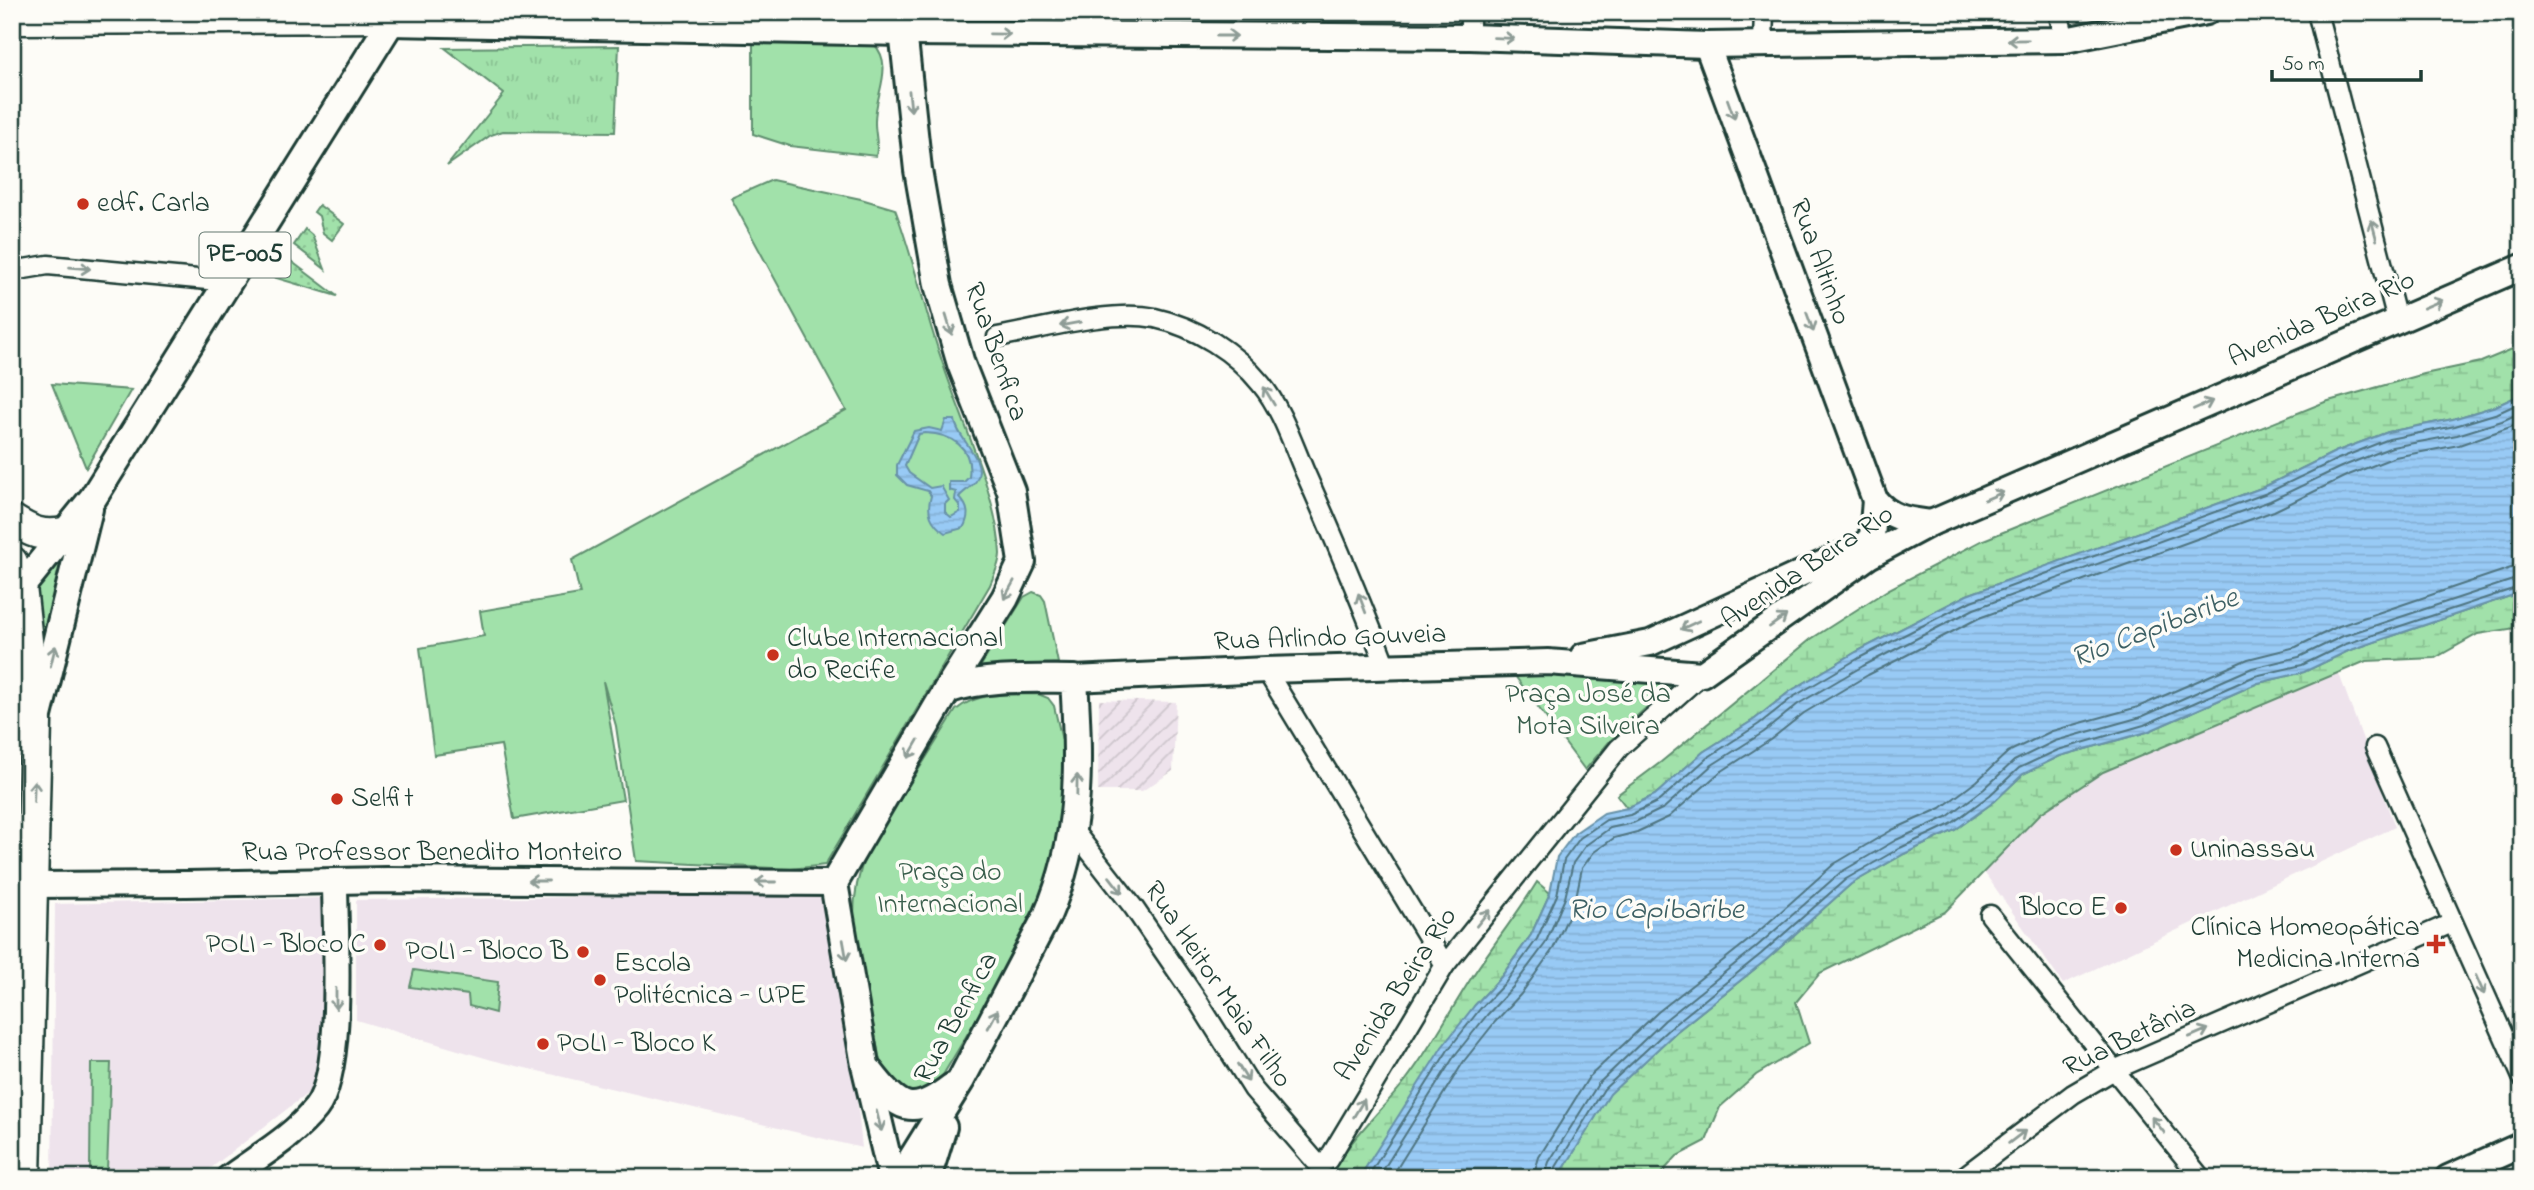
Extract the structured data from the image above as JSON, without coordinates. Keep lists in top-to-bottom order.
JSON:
{
  "streets": {
    "main road": [
      "PE-005",
      "Rua Altinho",
      "Avenida Beira Rio",
      "Rua Benfica",
      "Rua Arlindo Gouveia",
      "Rua Professor Benedito Monteiro"
    ],
    "street": ["Rua Heitor Maia Filho", "Rua Betânia"]
  },
  "crossings": [
    ["Rua Altinho", "Rua Arlindo Gouveia"],
    ["Avenida Beira Rio", "Rua Arlindo Gouveia"],
    ["Avenida Beira Rio", "Rua Heitor Maia Filho"],
    ["Rua Benfica", "Rua Arlindo Gouveia"],
    ["Rua Benfica", "Rua Professor Benedito Monteiro"],
    ["Rua Benfica", "Rua Heitor Maia Filho"]
  ],
  "one_way": [
    "Rua Altinho",
    "Avenida Beira Rio",
    "Rua Arlindo Gouveia",
    "Rua Professor Benedito Monteiro",
    "Rua Heitor Maia Filho",
    "Rua Betânia"
  ],
  "water": ["Rio Capibaribe"],
  "parks": ["Praça José da Mota Silveira", "Praça do Internacional"],
  "places": {
    "other": [
      "edf. Carla",
      "Clube Internacional do Recife",
      "Selfit",
      "Uninassau",
      "Bloco E",
      "POLI - Bloco C",
      "POLI - Bloco B",
      "Escola Politécnica - UPE",
      "POLI - Bloco K"
    ],
    "health": ["Clínica Homeopática Medicina Interna"]
  },
  "scale_bar": "50 m"
}
